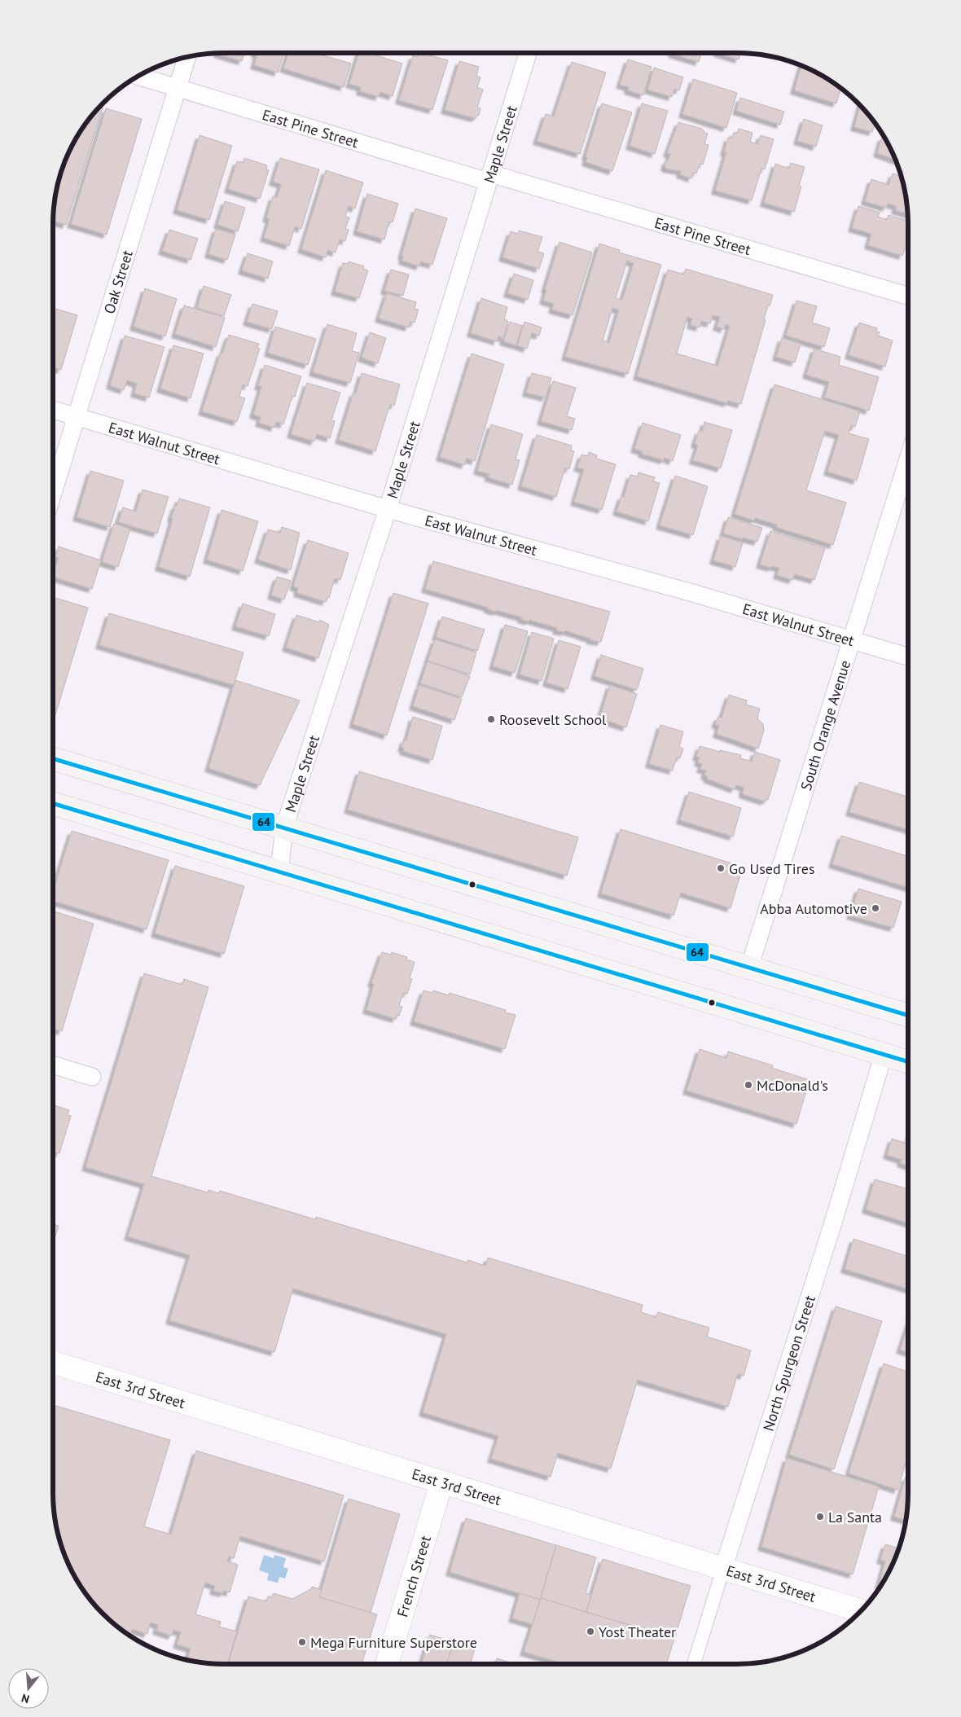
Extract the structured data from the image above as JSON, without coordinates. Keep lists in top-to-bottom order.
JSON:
{
  "streets": {
    "street": [
      "East Pine Street",
      "Maple Street",
      "Oak Street",
      "East Walnut Street",
      "South Orange Avenue",
      "North Spurgeon Street",
      "East 3rd Street",
      "French Street"
    ]
  },
  "crossings": [
    ["East Pine Street", "Maple Street"],
    ["East Pine Street", "Oak Street"],
    ["Maple Street", "East Walnut Street"],
    ["Oak Street", "East Walnut Street"],
    ["East Walnut Street", "South Orange Avenue"],
    ["North Spurgeon Street", "East 3rd Street"],
    ["East 3rd Street", "French Street"]
  ],
  "places": [
    "Roosevelt School",
    "Go Used Tires",
    "Abba Automotive",
    "McDonald's",
    "La Santa",
    "Yost Theater",
    "Mega Furniture Superstore"
  ],
  "lines": ["transit line 64"],
  "north": "bottom"
}
